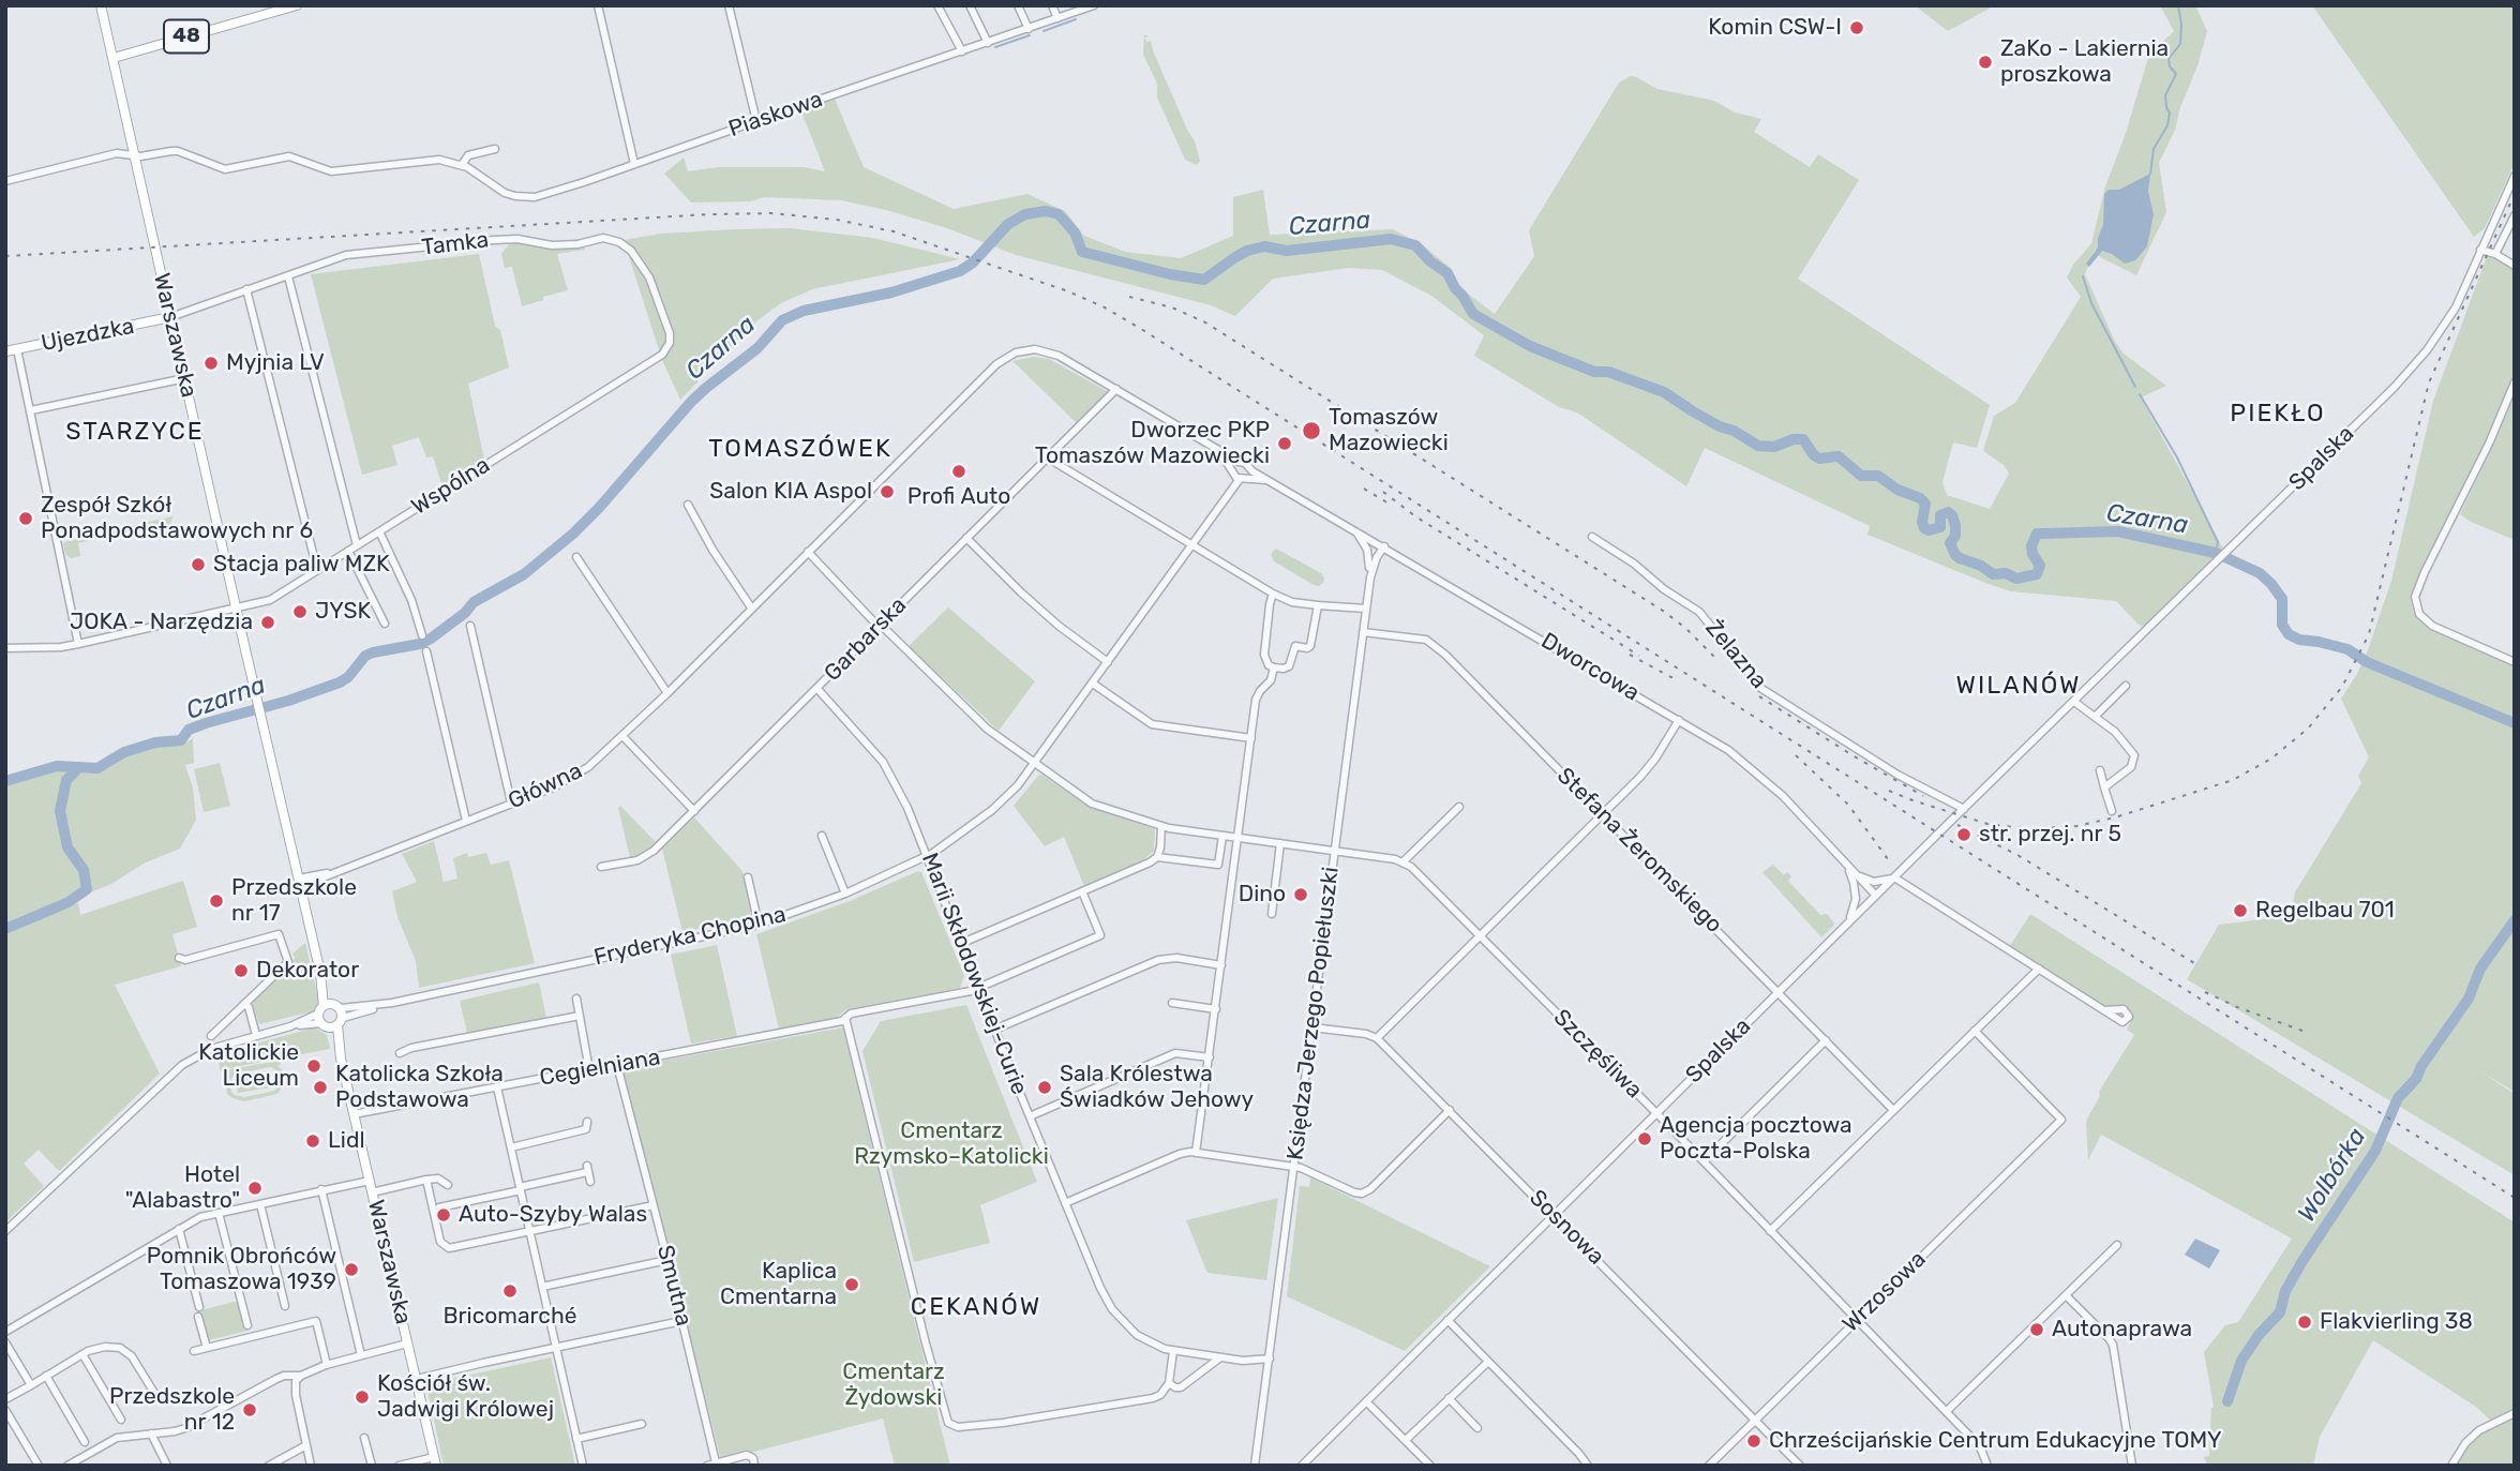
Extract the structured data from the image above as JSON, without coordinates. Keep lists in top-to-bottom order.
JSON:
{
  "streets": {
    "main road": ["48", "Ujezdzka", "Warszawska"],
    "street": [
      "Piaskowa",
      "Tamka",
      "Spalska",
      "Wspólna",
      "Garbarska",
      "Żelazna",
      "Dworcowa",
      "Główna",
      "Stefana Żeromskiego",
      "Fryderyka Chopina",
      "Marii Skłodowskiej-Curie",
      "Księdza Jerzego Popiełuszki",
      "Szczęśliwa",
      "Cegielniana",
      "Sosnowa",
      "Smutna",
      "Wrzosowa"
    ]
  },
  "crossings": [
    ["48", "Warszawska"],
    ["Piaskowa", "Warszawska"],
    ["Tamka", "Ujezdzka"],
    ["Tamka", "Warszawska"],
    ["Tamka", "Wspólna"],
    ["Ujezdzka", "Warszawska"],
    ["Warszawska", "Wspólna"],
    ["Warszawska", "Główna"],
    ["Warszawska", "Fryderyka Chopina"],
    ["Warszawska", "Cegielniana"],
    ["Spalska", "Żelazna"],
    ["Spalska", "Dworcowa"],
    ["Spalska", "Stefana Żeromskiego"],
    ["Spalska", "Szczęśliwa"],
    ["Spalska", "Sosnowa"],
    ["Garbarska", "Główna"],
    ["Garbarska", "Marii Skłodowskiej-Curie"],
    ["Dworcowa", "Fryderyka Chopina"],
    ["Dworcowa", "Księdza Jerzego Popiełuszki"],
    ["Stefana Żeromskiego", "Księdza Jerzego Popiełuszki"],
    ["Fryderyka Chopina", "Marii Skłodowskiej-Curie"],
    ["Marii Skłodowskiej-Curie", "Księdza Jerzego Popiełuszki"],
    ["Marii Skłodowskiej-Curie", "Cegielniana"],
    ["Szczęśliwa", "Wrzosowa"],
    ["Cegielniana", "Smutna"],
    ["Sosnowa", "Wrzosowa"]
  ],
  "districts": [
    "PIEKŁO",
    "STARZYCE",
    "TOMASZÓWEK",
    "WILANÓW",
    "CEKANÓW"
  ],
  "water": ["Czarna", "Wolbórka"],
  "parks": ["Cmentarz Rzymsko–Katolicki", "Cmentarz Żydowski"],
  "places": [
    "Komin CSW-I",
    "ZaKo - Lakiernia proszkowa",
    "Myjnia LV",
    "Tomaszów Mazowiecki",
    "Dworzec PKP Tomaszów Mazowiecki",
    "Profi Auto",
    "Salon KIA Aspol",
    "Zespół Szkół Ponadpodstawowych nr 6",
    "Stacja paliw MZK",
    "JYSK",
    "JOKA - Narzędzia",
    "str. przej. nr 5",
    "Dino",
    "Przedszkole nr 17",
    "Regelbau 701",
    "Dekorator",
    "Katolickie Liceum",
    "Katolicka Szkoła Podstawowa",
    "Sala Królestwa Świadków Jehowy",
    "Agencja pocztowa Poczta-Polska",
    "Lidl",
    "Hotel \"Alabastro\"",
    "Auto-Szyby Walas",
    "Pomnik Obrońców Tomaszowa 1939",
    "Kaplica Cmentarna",
    "Bricomarché",
    "Flakvierling 38",
    "Autonaprawa",
    "Kościół św. Jadwigi Królowej",
    "Przedszkole nr 12",
    "Chrześcijańskie Centrum Edukacyjne TOMY"
  ]
}
